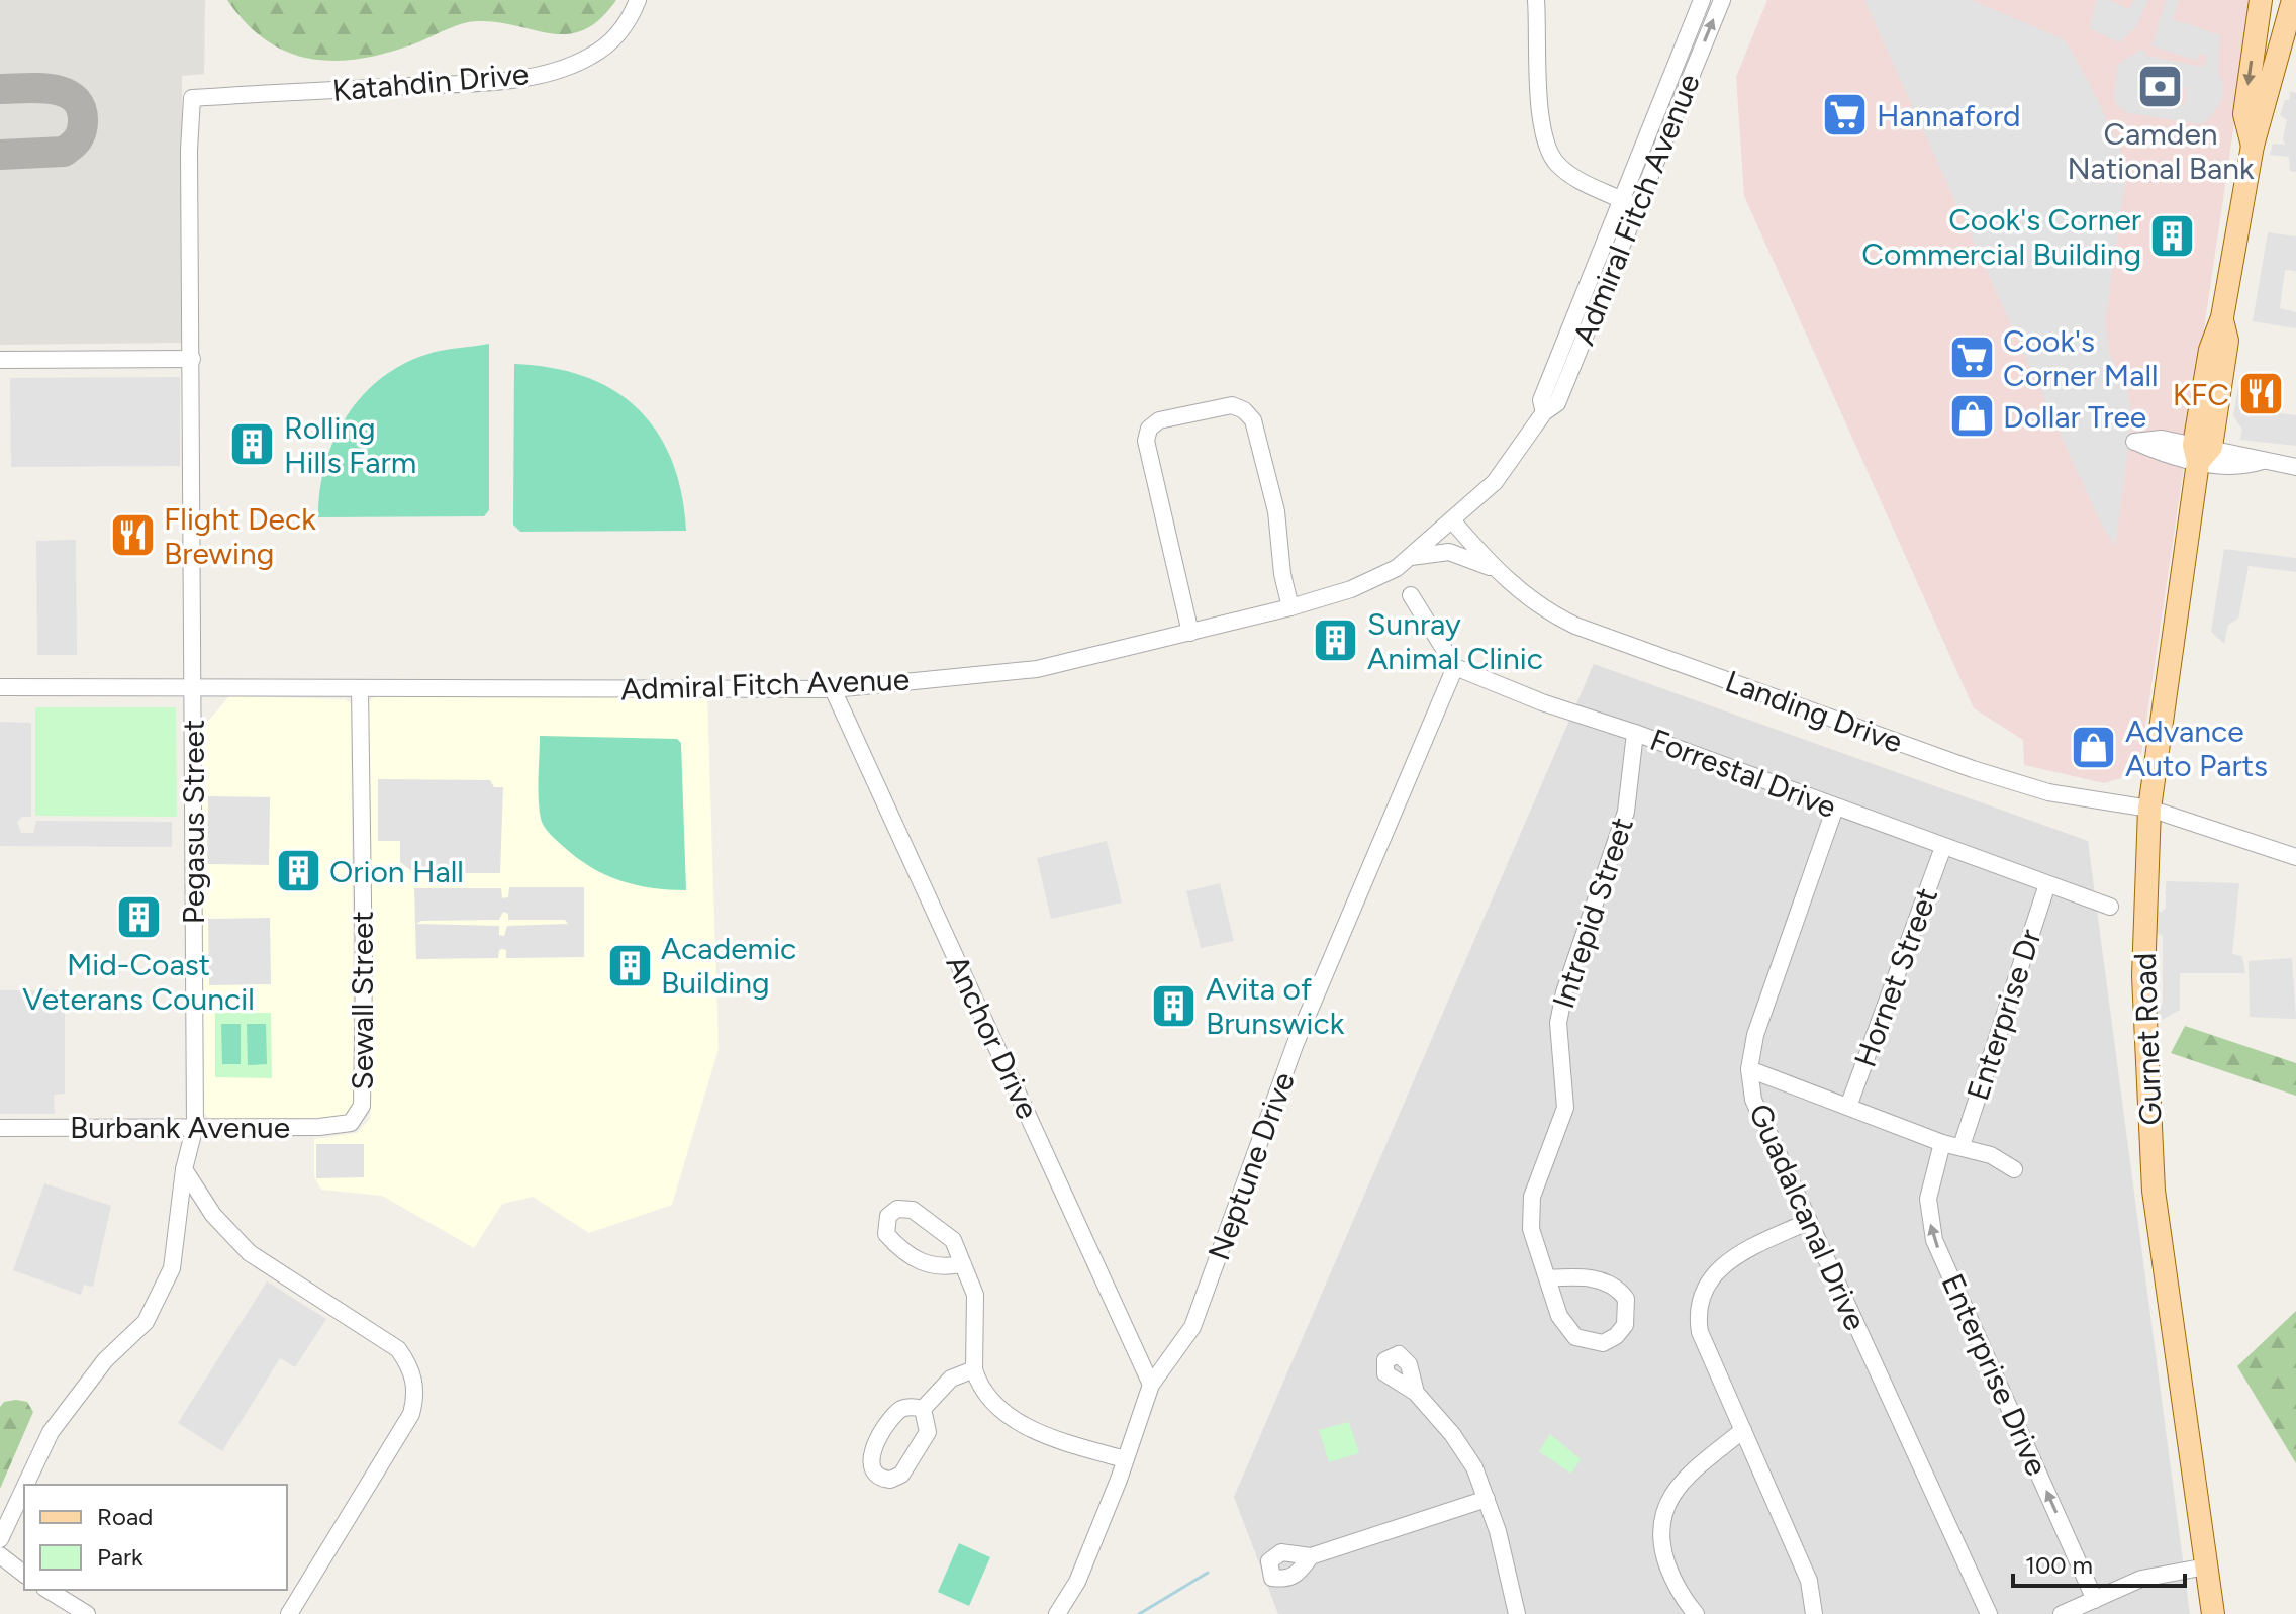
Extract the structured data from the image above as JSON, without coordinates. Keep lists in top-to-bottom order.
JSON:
{
  "streets": {
    "main road": ["Gurnet Road"],
    "street": [
      "Katahdin Drive",
      "Admiral Fitch Avenue",
      "Landing Drive",
      "Forrestal Drive",
      "Pegasus Street",
      "Intrepid Street",
      "Hornet Street",
      "Sewall Street",
      "Enterprise Dr",
      "Anchor Drive",
      "Burbank Avenue",
      "Neptune Drive",
      "Guadalcanal Drive",
      "Enterprise Drive"
    ]
  },
  "crossings": [
    ["Katahdin Drive", "Pegasus Street"],
    ["Admiral Fitch Avenue", "Landing Drive"],
    ["Admiral Fitch Avenue", "Pegasus Street"],
    ["Admiral Fitch Avenue", "Sewall Street"],
    ["Admiral Fitch Avenue", "Anchor Drive"],
    ["Landing Drive", "Gurnet Road"],
    ["Forrestal Drive", "Intrepid Street"],
    ["Forrestal Drive", "Hornet Street"],
    ["Forrestal Drive", "Enterprise Dr"],
    ["Forrestal Drive", "Neptune Drive"],
    ["Forrestal Drive", "Guadalcanal Drive"],
    ["Pegasus Street", "Burbank Avenue"],
    ["Sewall Street", "Burbank Avenue"],
    ["Anchor Drive", "Neptune Drive"]
  ],
  "one_way": ["Enterprise Drive"],
  "places": {
    "bank": ["Camden National Bank"],
    "supermarket": ["Hannaford", "Cook's Corner Mall"],
    "building": [
      "Cook's Corner Commercial Building",
      "Rolling Hills Farm",
      "Sunray Animal Clinic",
      "Orion Hall",
      "Mid-Coast Veterans Council",
      "Academic Building",
      "Avita of Brunswick"
    ],
    "restaurant": ["KFC", "Flight Deck Brewing"],
    "shop": ["Dollar Tree", "Advance Auto Parts"]
  },
  "legend": ["Road", "Park"],
  "scale_bar": "100 m"
}
